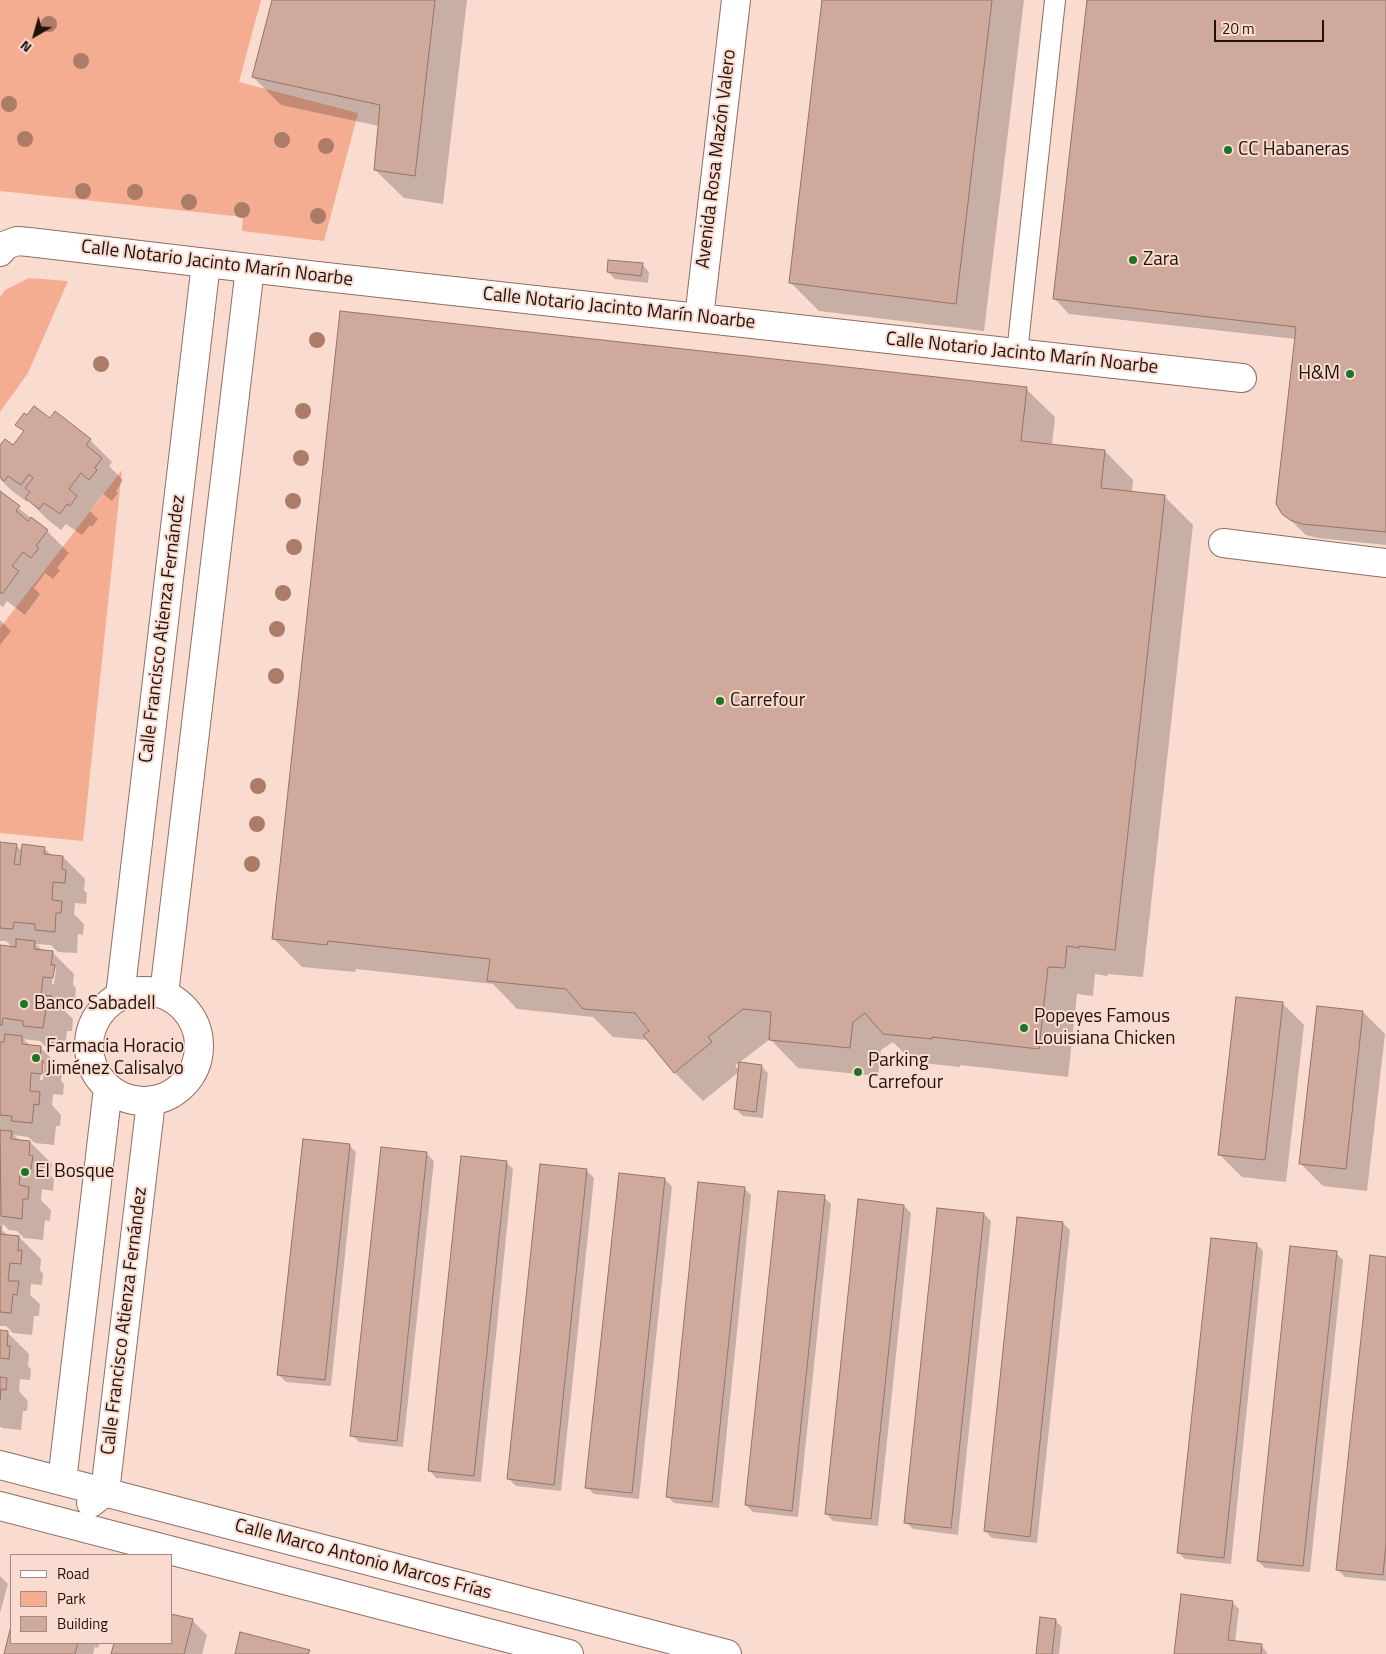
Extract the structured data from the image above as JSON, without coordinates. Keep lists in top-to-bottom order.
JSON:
{
  "streets": {
    "street": [
      "Avenida Rosa Mazón Valero",
      "Calle Notario Jacinto Marín Noarbe",
      "Calle Francisco Atienza Fernández",
      "Calle Marco Antonio Marcos Frías"
    ]
  },
  "crossings": [
    ["Avenida Rosa Mazón Valero", "Calle Notario Jacinto Marín Noarbe"],
    ["Calle Notario Jacinto Marín Noarbe", "Calle Francisco Atienza Fernández"],
    ["Calle Francisco Atienza Fernández", "Calle Marco Antonio Marcos Frías"]
  ],
  "places": [
    "CC Habaneras",
    "Zara",
    "H&M",
    "Carrefour",
    "Banco Sabadell",
    "Popeyes Famous Louisiana Chicken",
    "Farmacia Horacio Jiménez Calisalvo",
    "Parking Carrefour",
    "El Bosque"
  ],
  "legend": ["Road", "Park", "Building"],
  "scale_bar": "20 m",
  "north": "bottom left"
}
